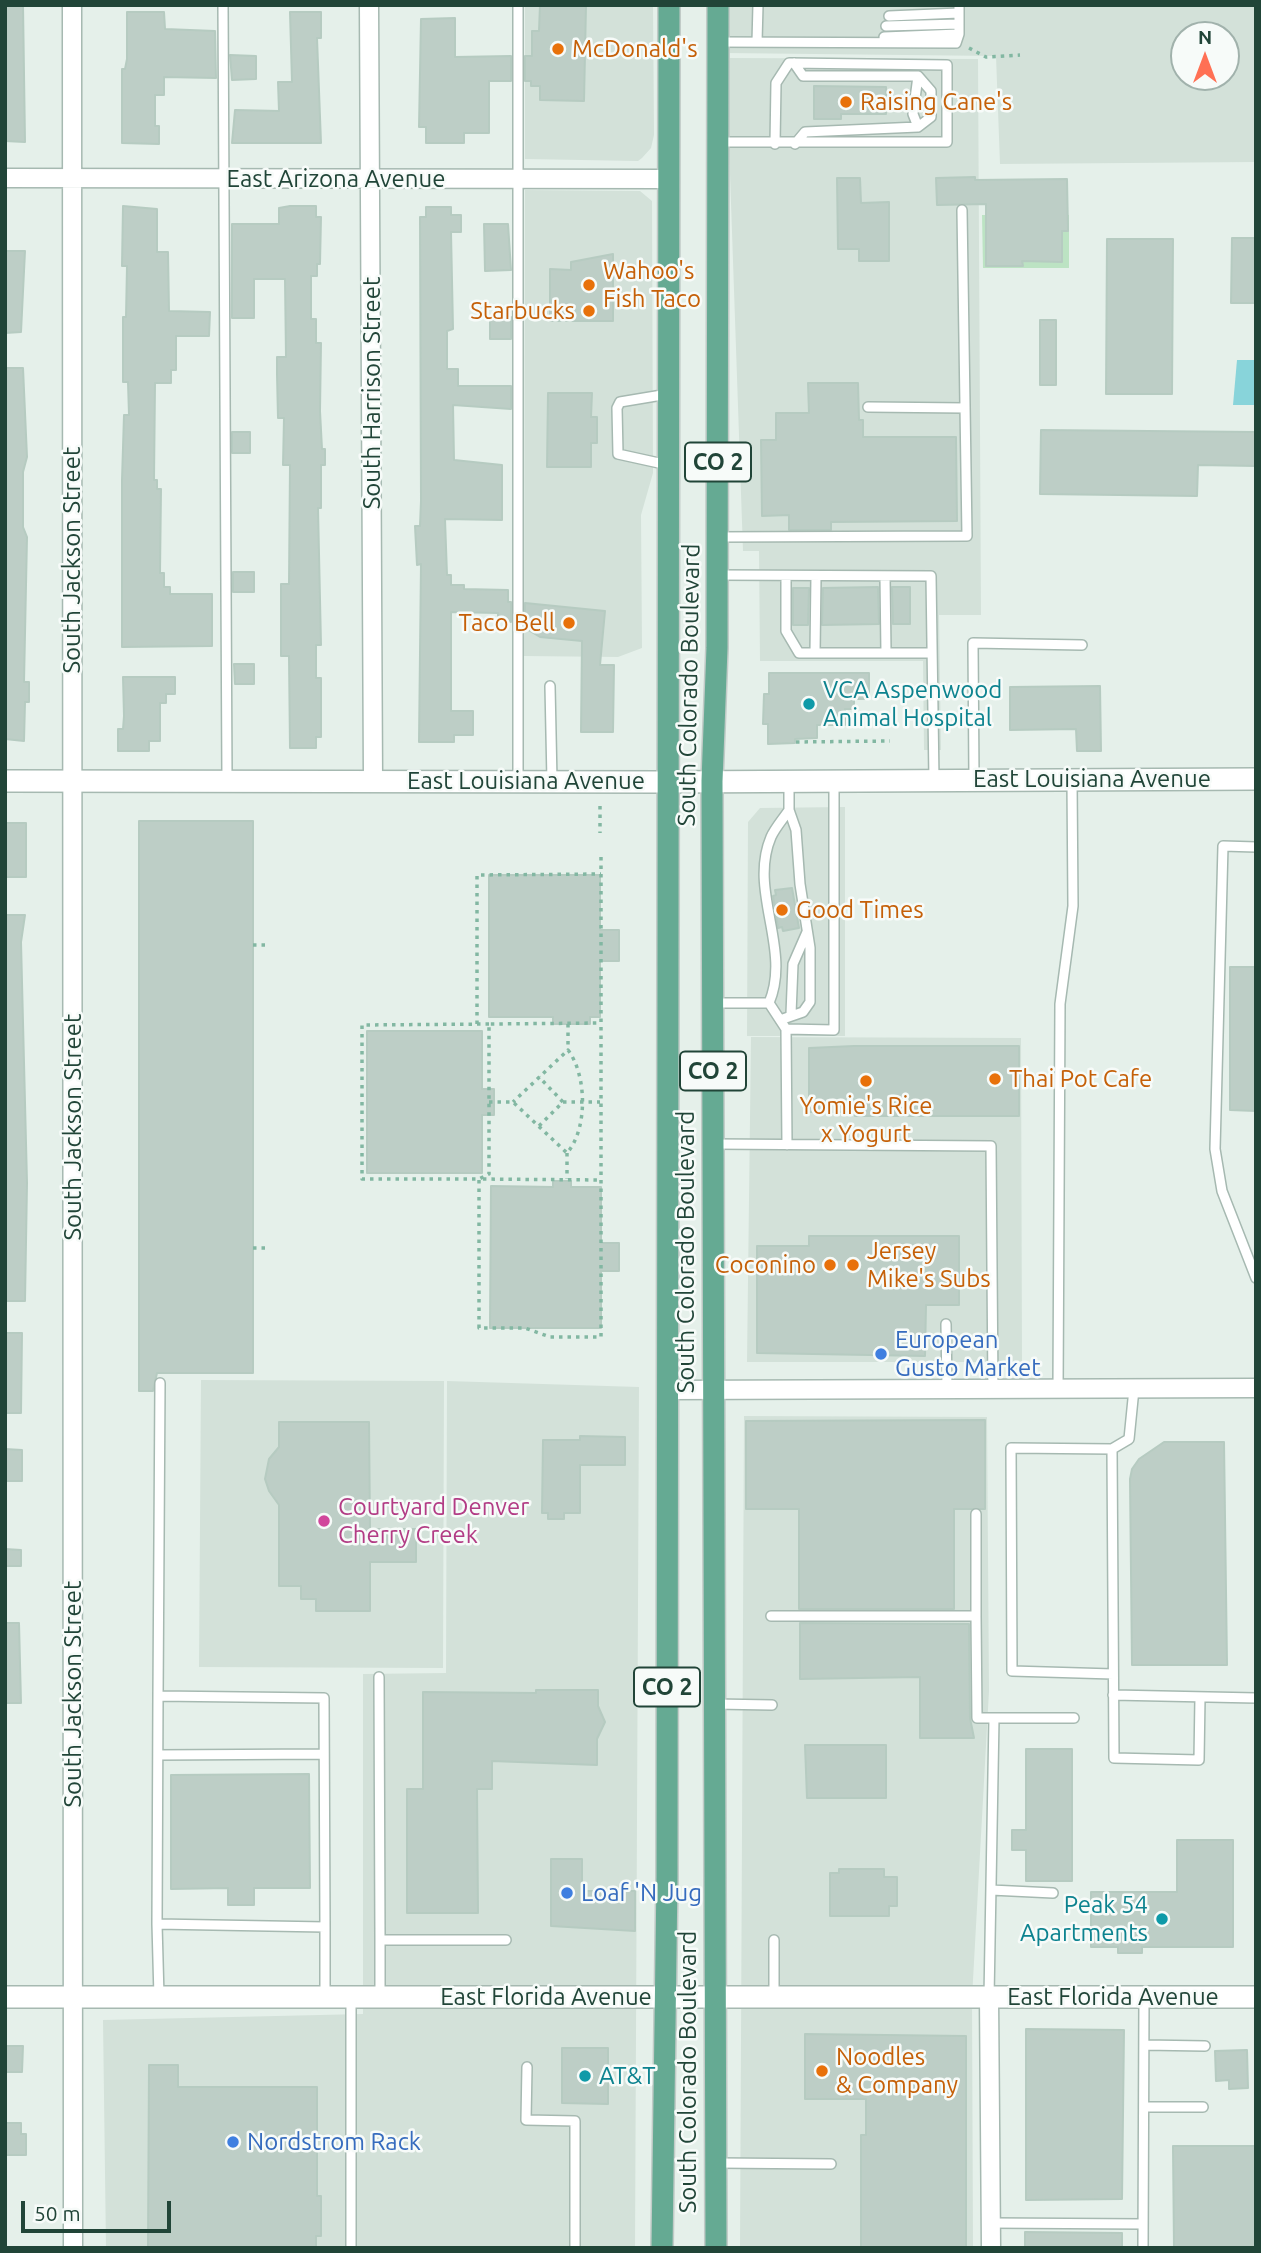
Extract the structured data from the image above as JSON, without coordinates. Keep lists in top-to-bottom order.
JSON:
{
  "streets": {
    "main road": ["CO 2", "South Colorado Boulevard"],
    "street": [
      "East Arizona Avenue",
      "South Harrison Street",
      "South Jackson Street",
      "East Louisiana Avenue",
      "East Florida Avenue"
    ]
  },
  "crossings": [
    ["East Arizona Avenue", "South Harrison Street"],
    ["East Arizona Avenue", "South Jackson Street"],
    ["East Arizona Avenue", "South Colorado Boulevard"],
    ["South Harrison Street", "East Louisiana Avenue"],
    ["South Jackson Street", "East Louisiana Avenue"],
    ["South Jackson Street", "East Florida Avenue"],
    ["South Colorado Boulevard", "East Louisiana Avenue"],
    ["South Colorado Boulevard", "East Florida Avenue"]
  ],
  "places": [
    "McDonald's",
    "Raising Cane's",
    "Wahoo's Fish Taco",
    "Starbucks",
    "Taco Bell",
    "VCA Aspenwood Animal Hospital",
    "Good Times",
    "Thai Pot Cafe",
    "Yomie's Rice x Yogurt",
    "Coconino",
    "Jersey Mike's Subs",
    "European Gusto Market",
    "Courtyard Denver Cherry Creek",
    "Loaf 'N Jug",
    "Peak 54 Apartments",
    "Noodles & Company",
    "AT&T",
    "Nordstrom Rack"
  ],
  "scale_bar": "50 m",
  "north": "top"
}
